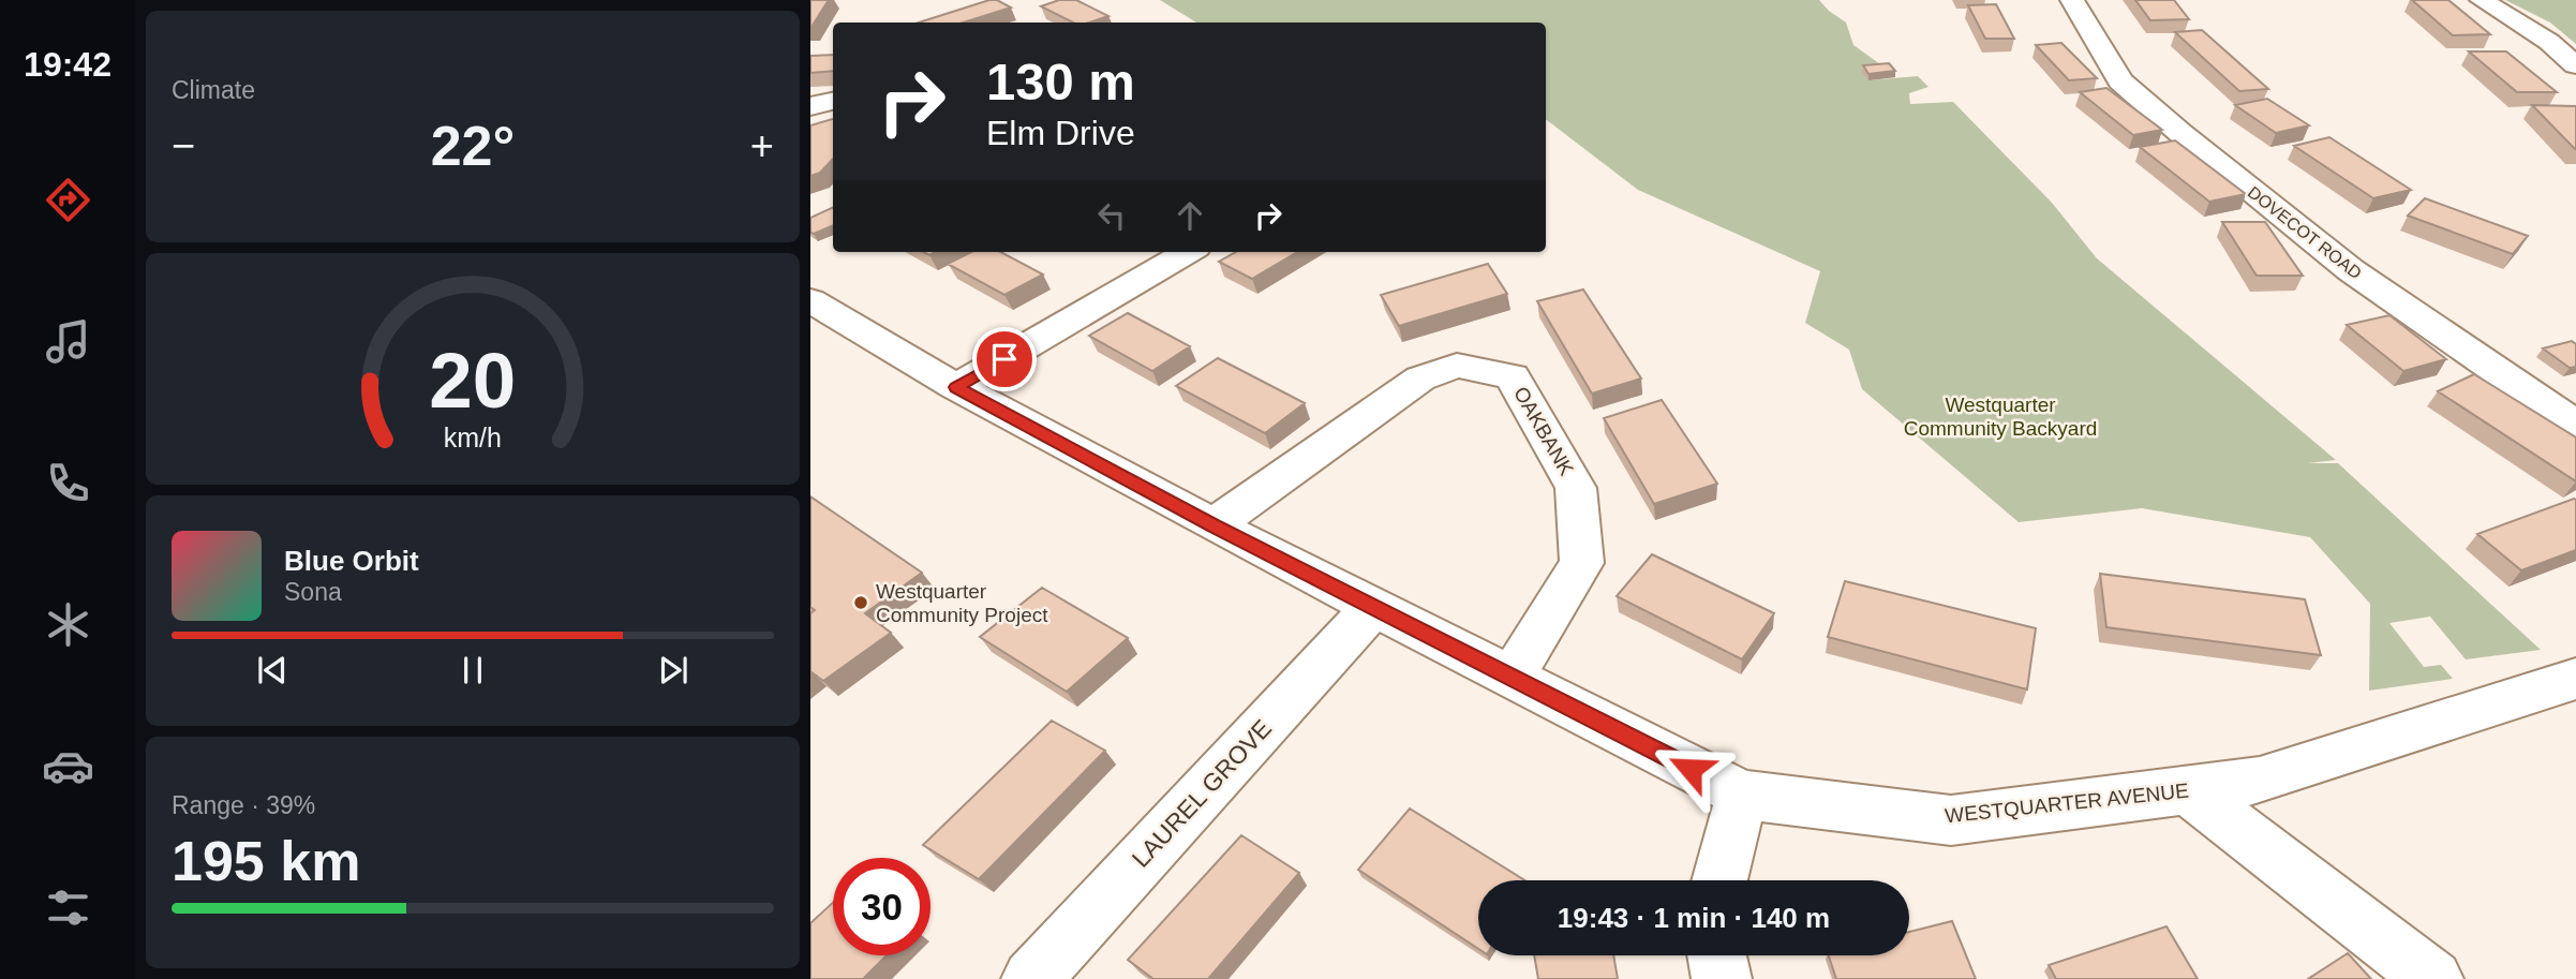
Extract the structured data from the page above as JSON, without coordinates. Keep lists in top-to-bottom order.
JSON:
{
  "streets": {
    "street": [
      "DOVECOT ROAD",
      "OAKBANK",
      "LAUREL GROVE",
      "WESTQUARTER AVENUE"
    ]
  },
  "crossings": [
    ["OAKBANK", "WESTQUARTER AVENUE"],
    ["LAUREL GROVE", "WESTQUARTER AVENUE"]
  ],
  "parks": ["Westquarter Community Backyard"],
  "places": ["Westquarter Community Project"],
  "page": {
    "tabs": "19:42",
    "tile": [
      "Climate",
      ["Range · 39%", "195 km"]
    ],
    "turn": ["130 m", "Elm Drive"],
    "heat": ["−", "22°", "+"],
    "song": ["Blue Orbit", "Sona"],
    "limit": "30",
    "trip": "19:43 · 1 min · 140 m",
    "gauge": ["20", "km/h"]
  }
}
